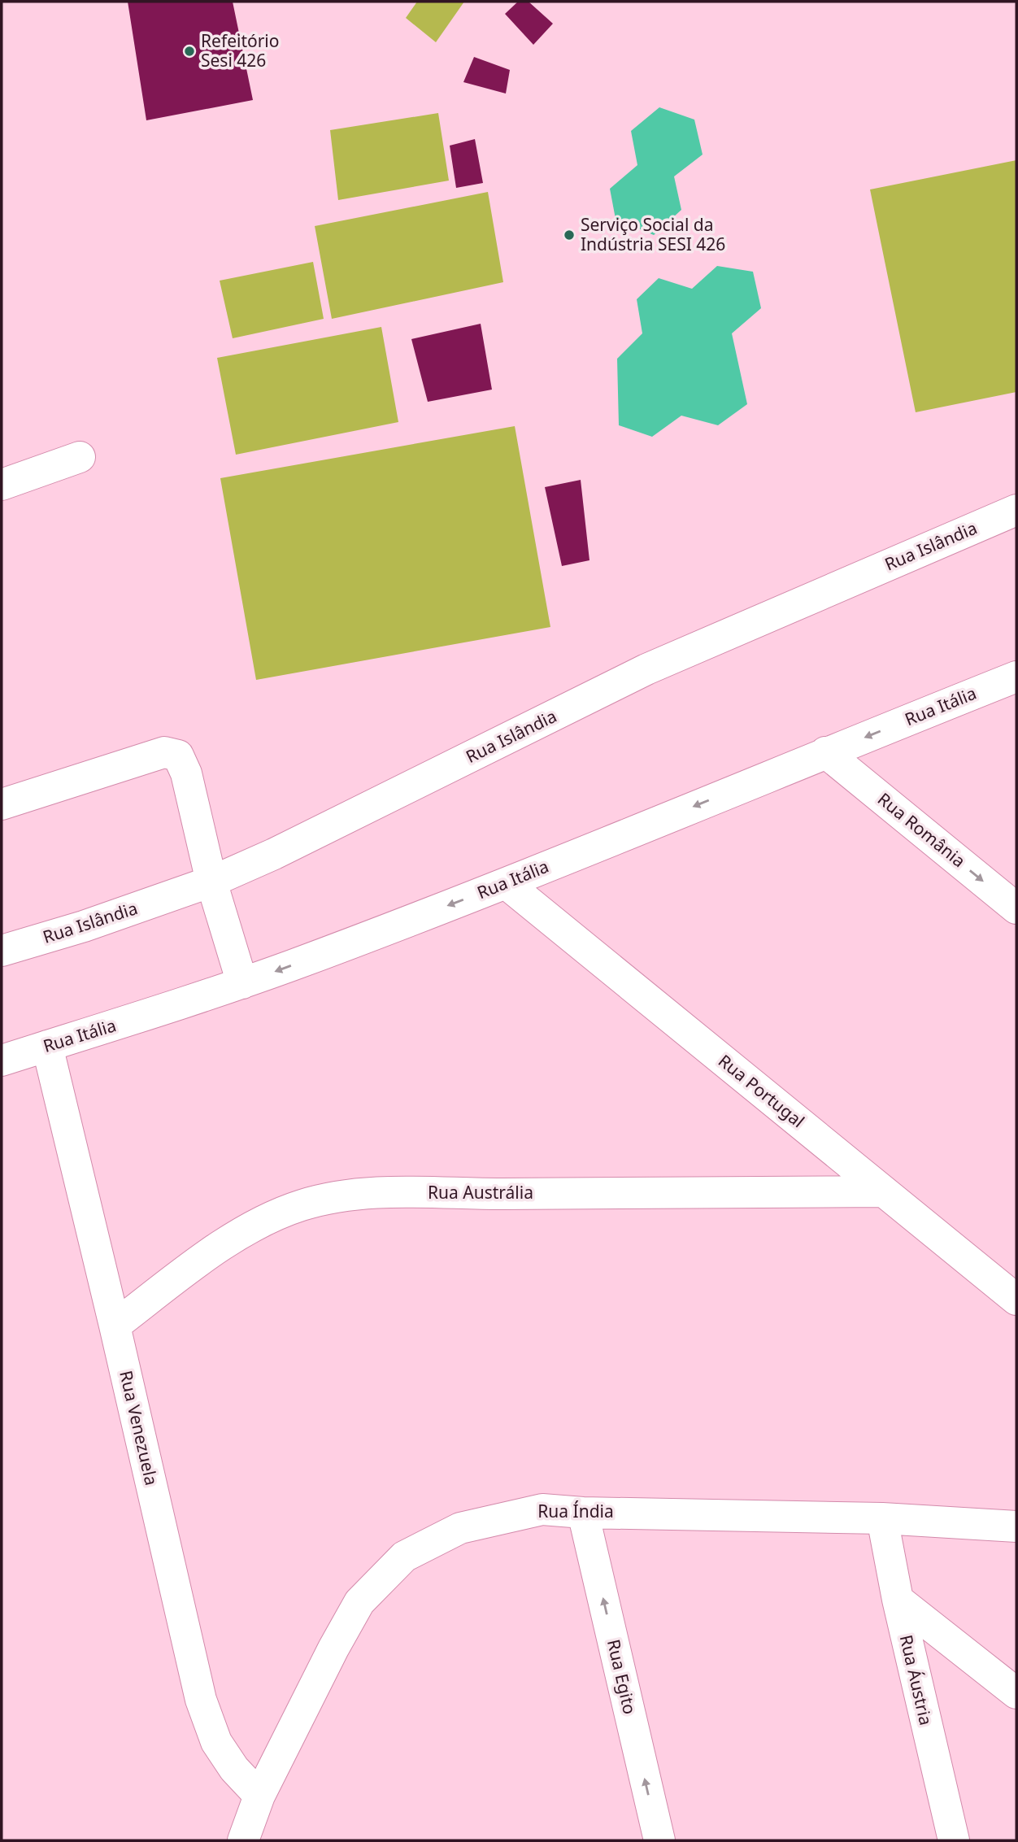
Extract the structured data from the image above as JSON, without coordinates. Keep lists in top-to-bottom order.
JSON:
{
  "streets": {
    "street": [
      "Rua Islândia",
      "Rua Itália",
      "Rua România",
      "Rua Portugal",
      "Rua Austrália",
      "Rua Venezuela",
      "Rua Índia",
      "Rua Egito",
      "Rua Áustria"
    ]
  },
  "crossings": [
    ["Rua Itália", "Rua România"],
    ["Rua Itália", "Rua Portugal"],
    ["Rua Itália", "Rua Venezuela"],
    ["Rua Portugal", "Rua Austrália"],
    ["Rua Austrália", "Rua Venezuela"],
    ["Rua Venezuela", "Rua Índia"],
    ["Rua Índia", "Rua Egito"],
    ["Rua Índia", "Rua Áustria"]
  ],
  "one_way": ["Rua Itália", "Rua România", "Rua Egito"],
  "places": ["Refeitório Sesi 426", "Serviço Social da Indústria SESI 426"]
}
